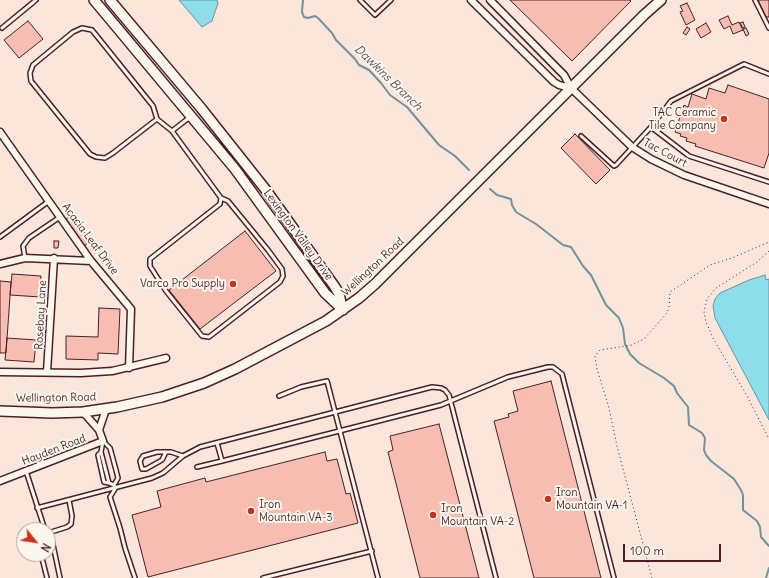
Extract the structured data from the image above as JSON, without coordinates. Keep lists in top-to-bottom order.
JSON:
{
  "streets": {
    "main road": ["Lexington Valley Drive", "Wellington Road"],
    "street": [
      "Tac Court",
      "Acacia Leaf Drive",
      "Rosebay Lane",
      "Hayden Road"
    ]
  },
  "crossings": [
    ["Tac Court", "Wellington Road"],
    ["Lexington Valley Drive", "Wellington Road"],
    ["Wellington Road", "Hayden Road"]
  ],
  "water": ["Dawkins Branch"],
  "places": [
    "TAC Ceramic Tile Company",
    "Varco Pro Supply",
    "Iron Mountain VA-1",
    "Iron Mountain VA-3",
    "Iron Mountain VA-2"
  ],
  "scale_bar": "100 m",
  "north": "bottom right"
}
